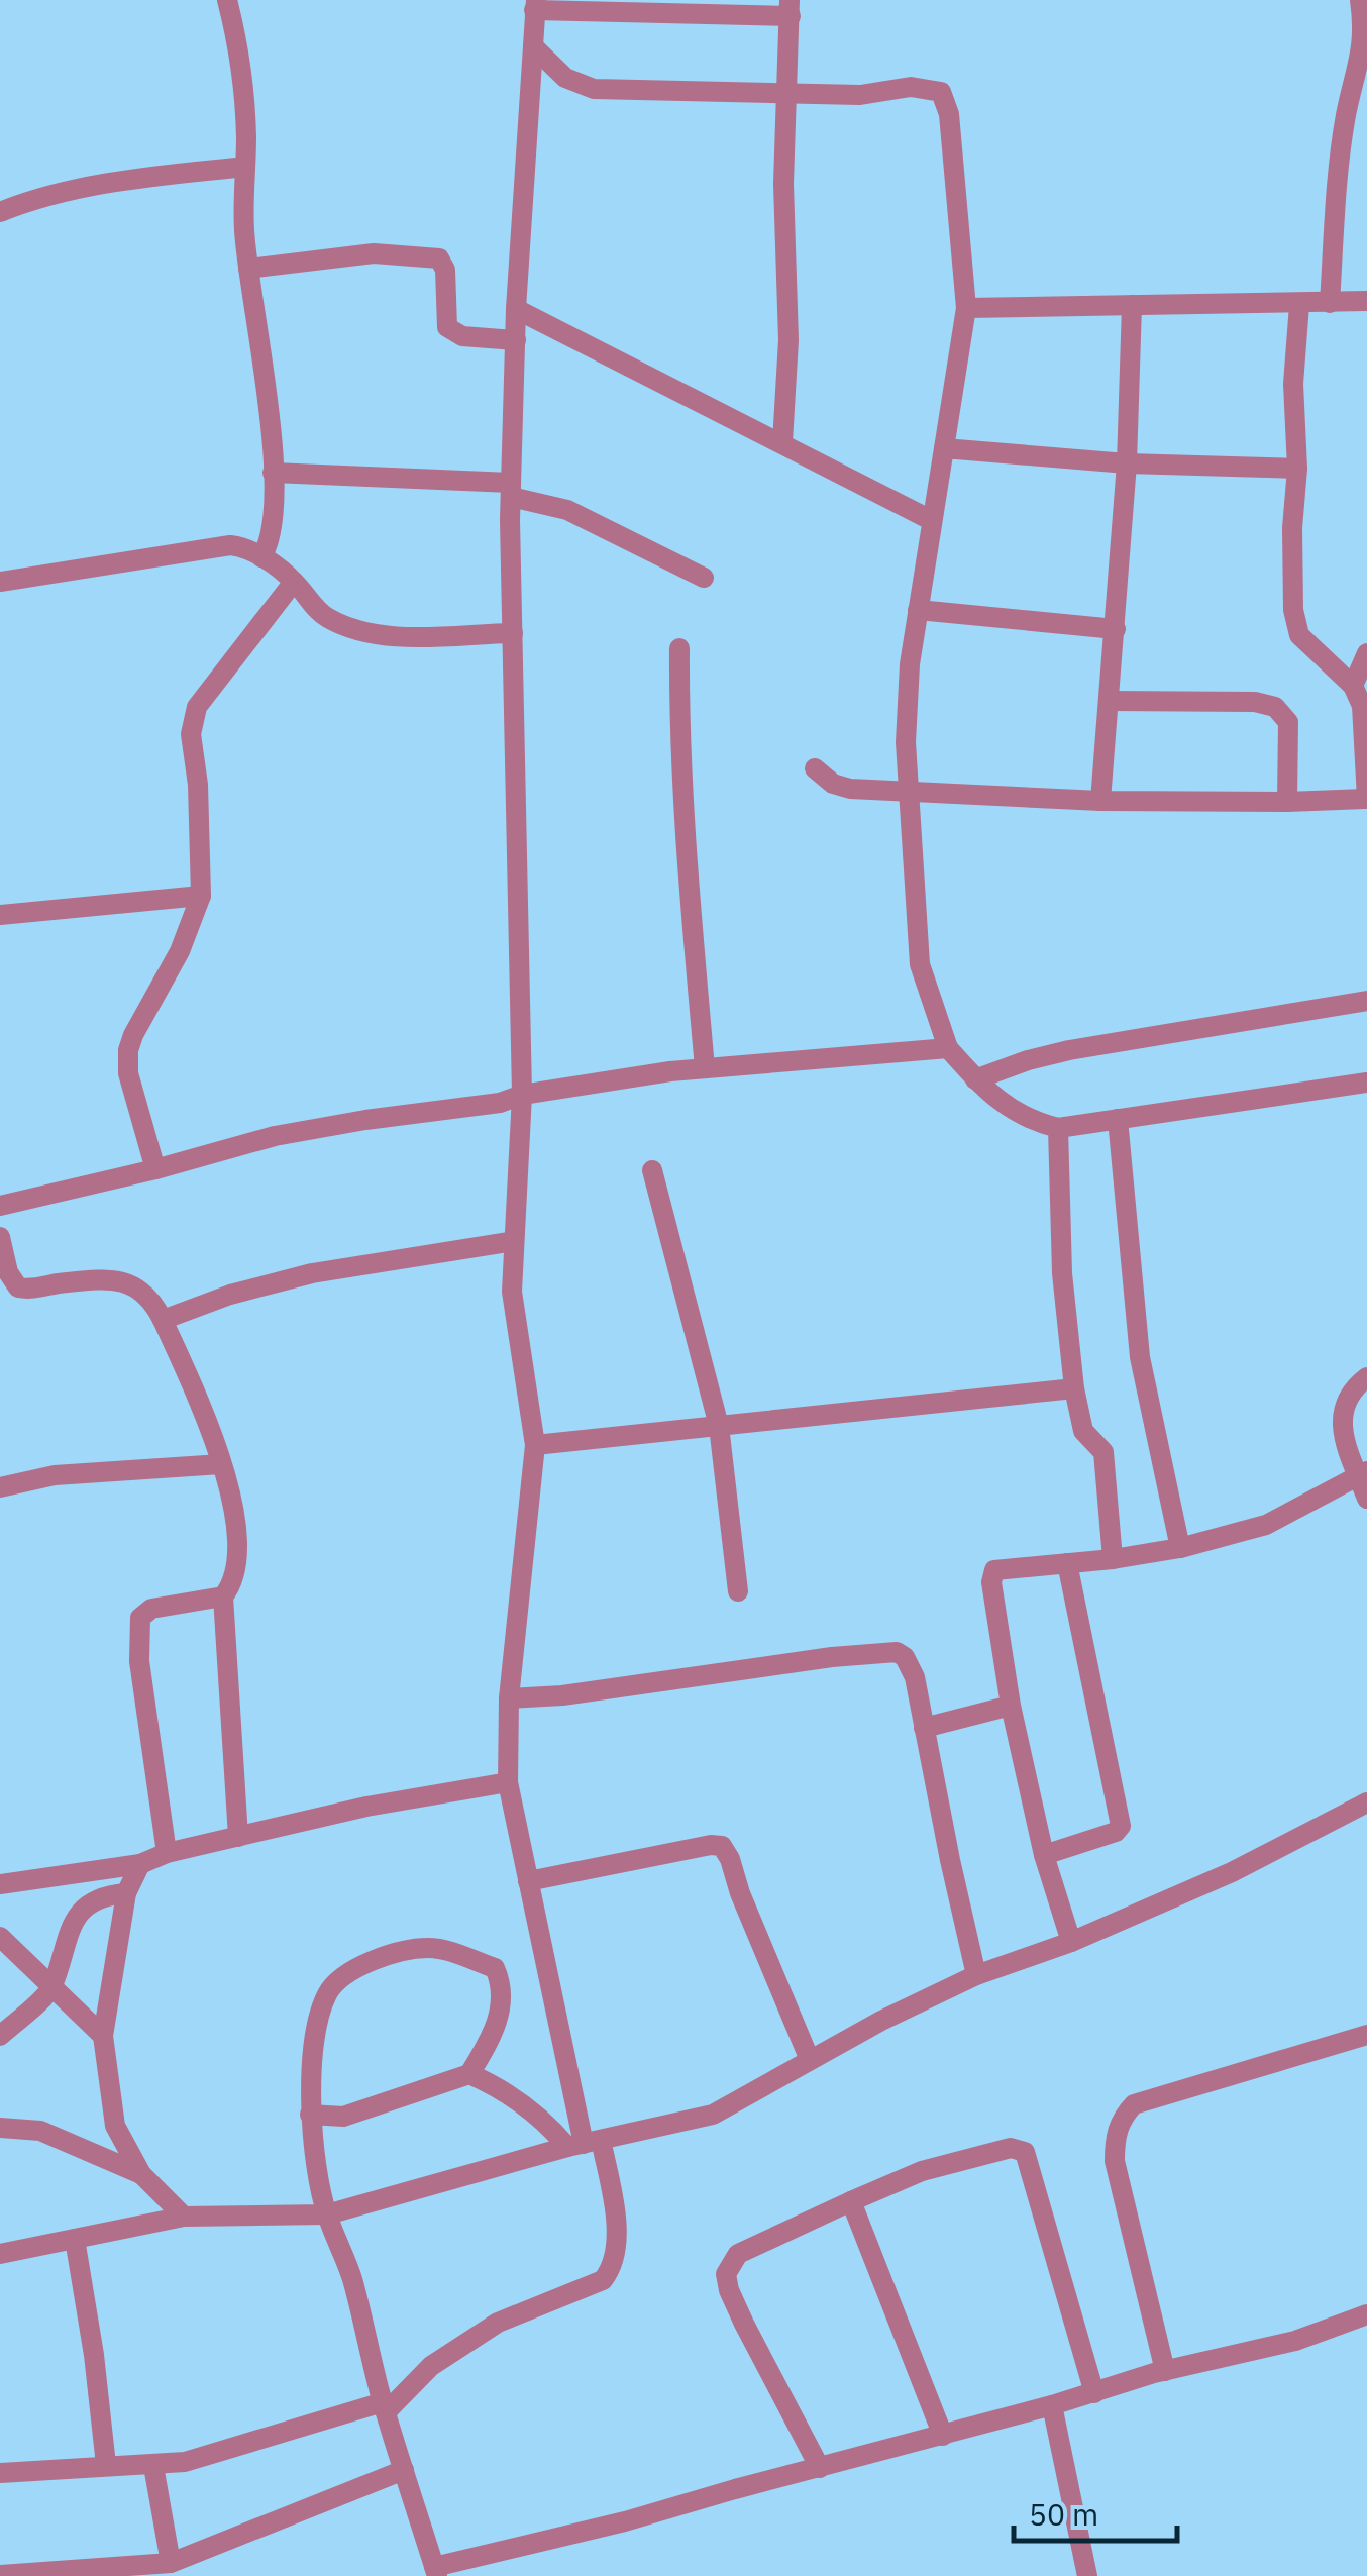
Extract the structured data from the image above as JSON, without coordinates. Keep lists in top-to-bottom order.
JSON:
{
  "scale_bar": "50 m"
}
